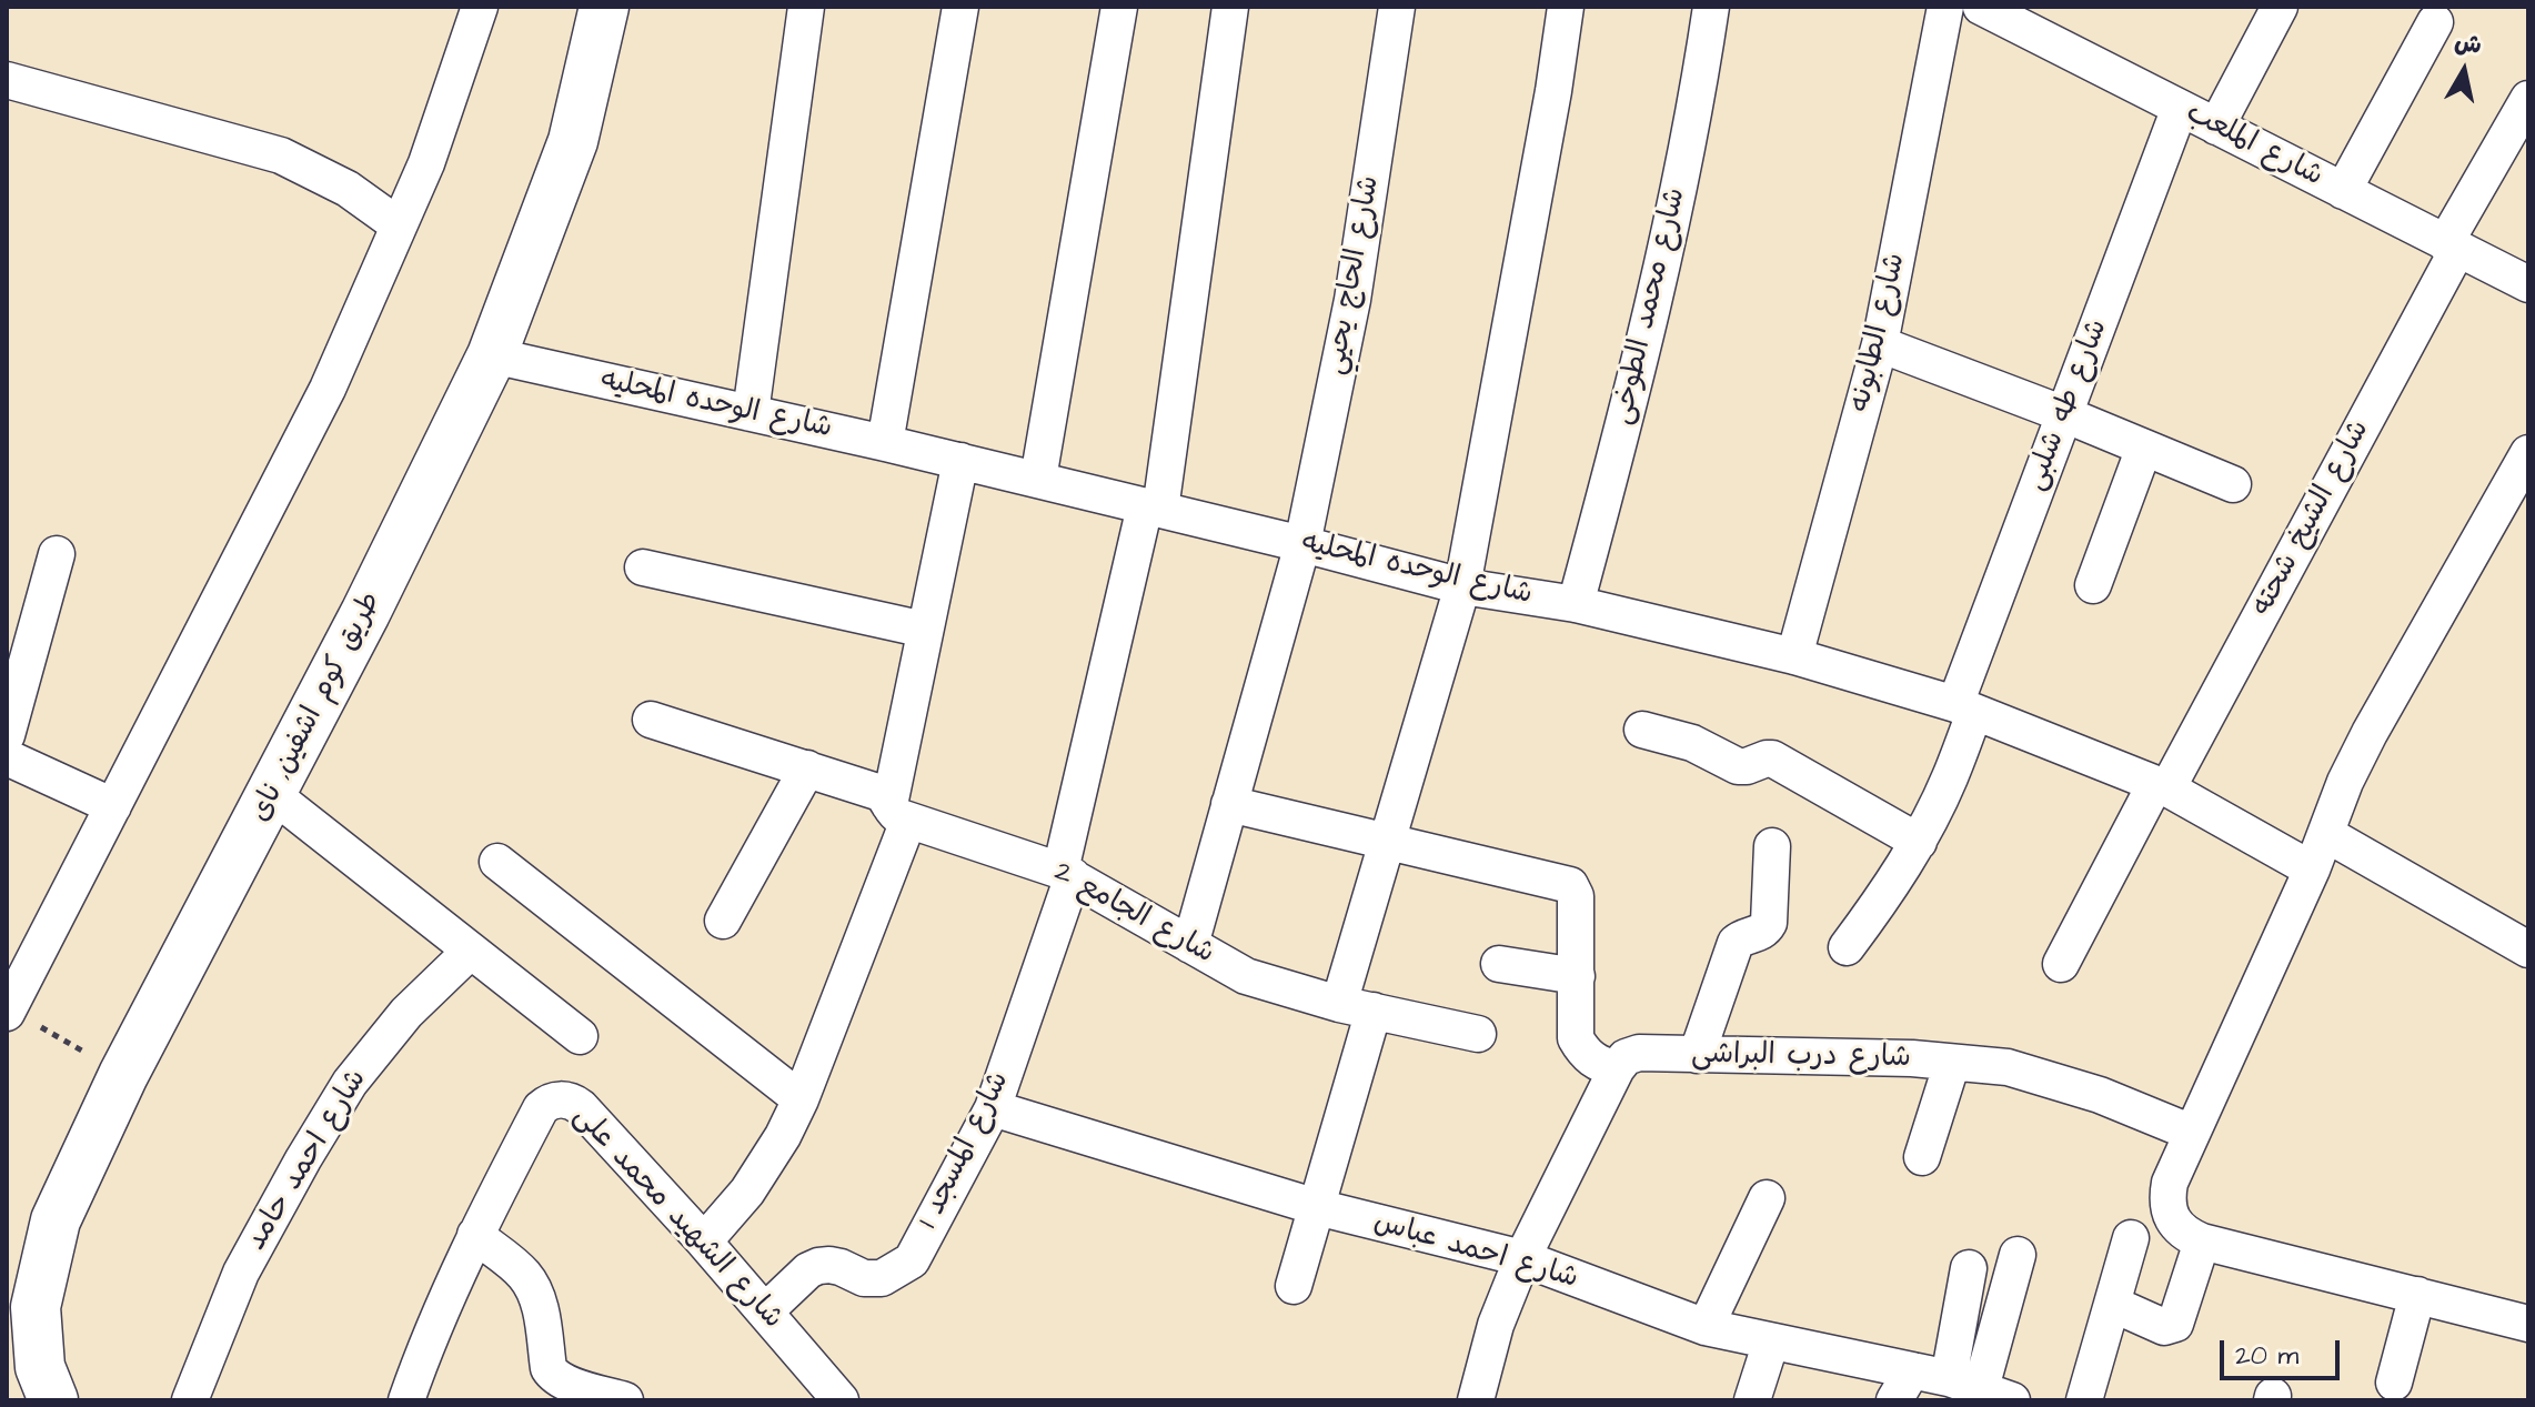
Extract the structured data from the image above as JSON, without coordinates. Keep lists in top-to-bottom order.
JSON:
{
  "streets": {
    "street": [
      "شارع الملعب",
      "شارع الحاج يحيي",
      "شارع محمد الطوخى",
      "شارع الطابونه",
      "شارع الوحده المحليه",
      "شارع طه شلبى",
      "شارع الشيخ شحته",
      "طريق كوم اشفين, ناى",
      "شارع الجامع 2",
      "شارع درب البراشى",
      "شارع المسجد 1",
      "شارع احمد حامد",
      "شارع الشهيد محمد على",
      "شارع احمد عباس"
    ]
  },
  "crossings": [
    ["شارع الملعب", "شارع طه شلبى"],
    ["شارع الملعب", "شارع الشيخ شحته"],
    ["شارع الحاج يحيي", "شارع الوحده المحليه"],
    ["شارع الحاج يحيي", "شارع الجامع 2"],
    ["شارع محمد الطوخى", "شارع الوحده المحليه"],
    ["شارع الطابونه", "شارع الوحده المحليه"],
    ["شارع الوحده المحليه", "شارع طه شلبى"],
    ["شارع الوحده المحليه", "شارع الشيخ شحته"],
    ["شارع الوحده المحليه", "طريق كوم اشفين, ناى"],
    ["شارع الوحده المحليه", "شارع المسجد 1"],
    ["شارع الجامع 2", "شارع المسجد 1"],
    ["شارع المسجد 1", "شارع الشهيد محمد على"],
    ["شارع المسجد 1", "شارع احمد عباس"]
  ],
  "scale_bar": "20 m",
  "north": "top"
}
